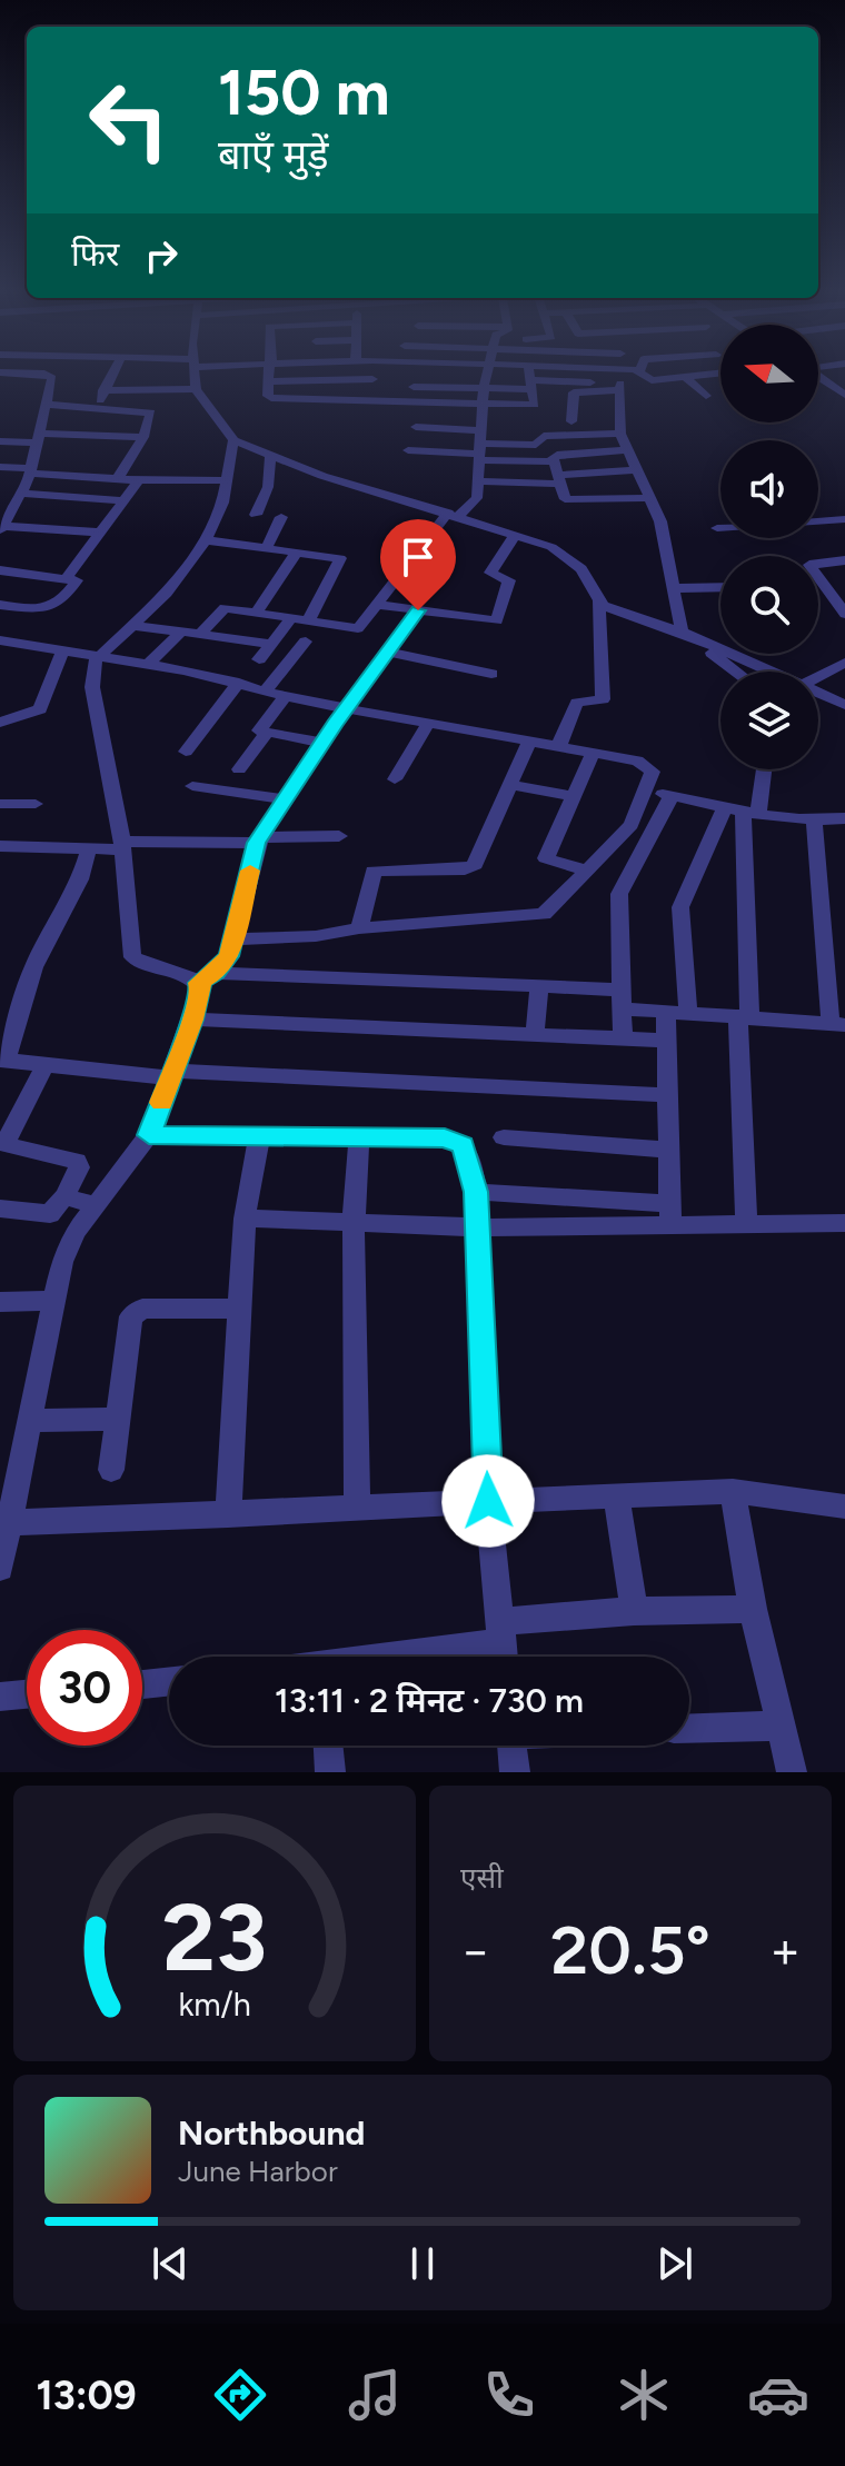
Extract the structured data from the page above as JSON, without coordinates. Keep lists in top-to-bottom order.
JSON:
{
  "north": "left",
  "page": {
    "turn": ["150 m", "बाएँ मुड़ें"],
    "then": "फिर",
    "limit": "30",
    "trip": "13:11 · 2 मिनट · 730 m",
    "tile": "एसी",
    "heat": ["−", "20.5°", "+"],
    "song": ["Northbound", "June Harbor"],
    "tabs": "13:09",
    "gauge": ["23", "km/h"]
  }
}
